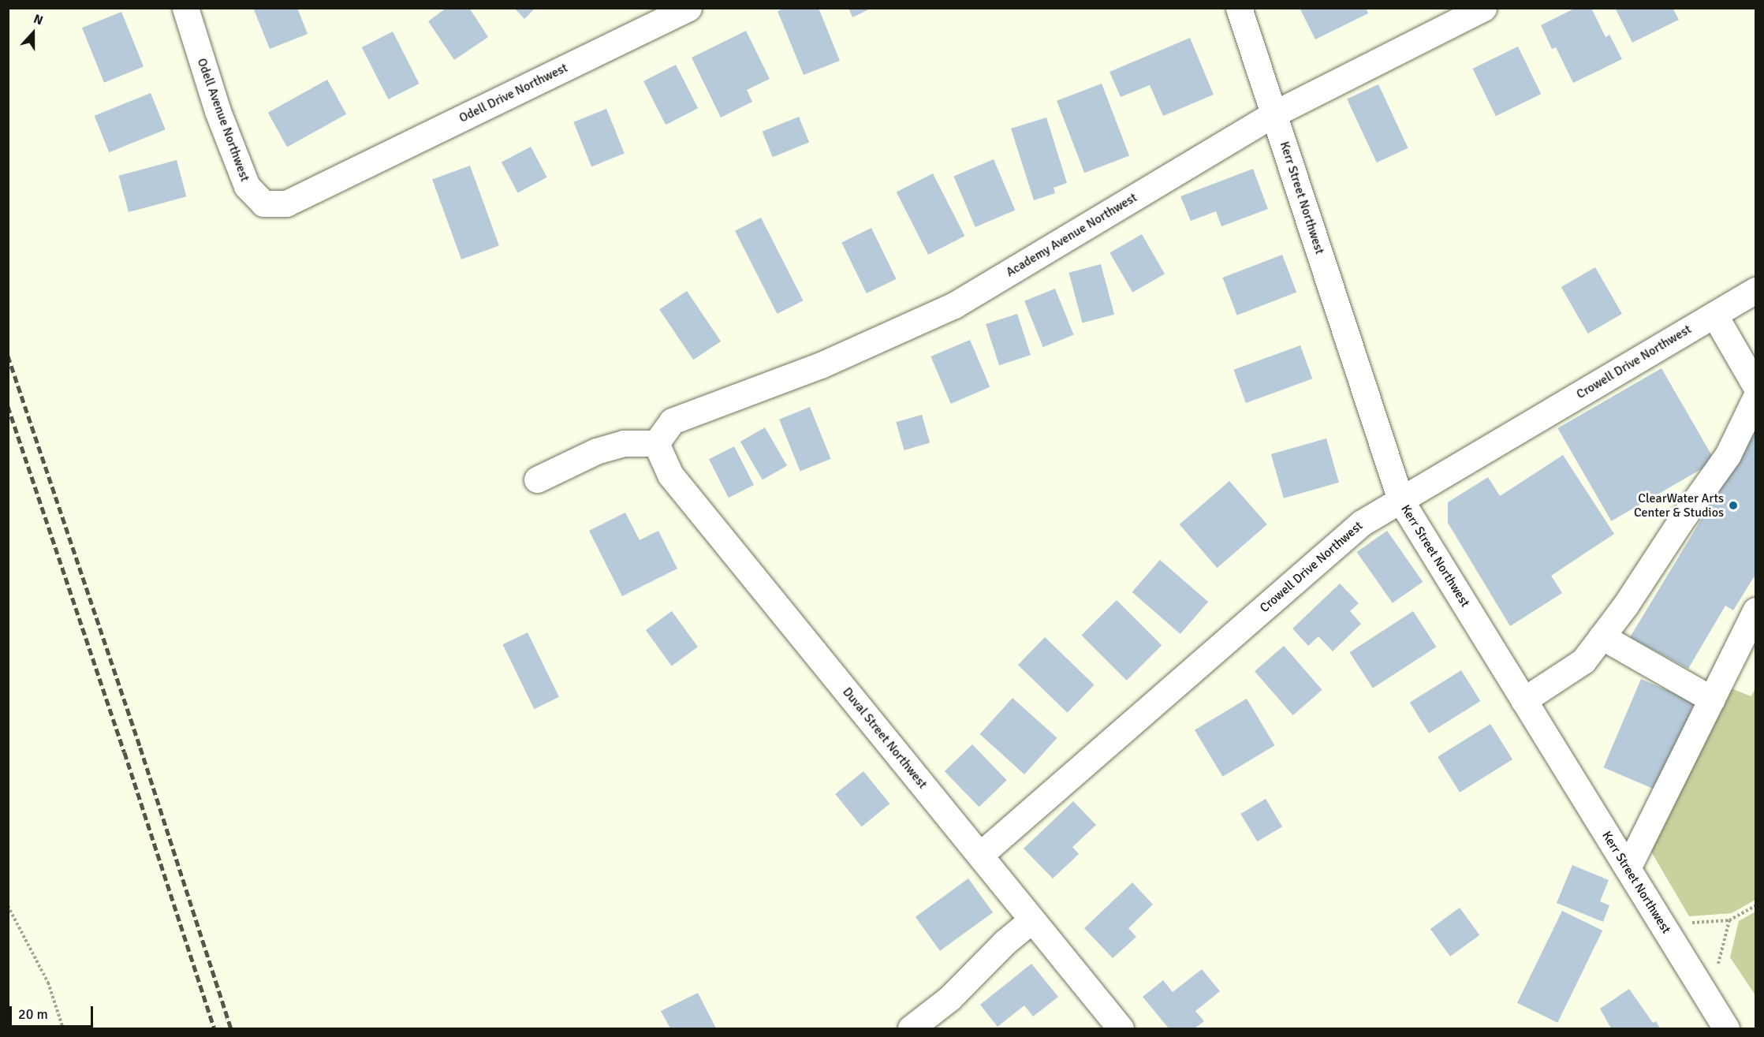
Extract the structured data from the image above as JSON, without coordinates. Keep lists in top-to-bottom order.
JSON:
{
  "streets": {
    "street": [
      "Odell Drive Northwest",
      "Odell Avenue Northwest",
      "Kerr Street Northwest",
      "Academy Avenue Northwest",
      "Crowell Drive Northwest",
      "Duval Street Northwest"
    ]
  },
  "crossings": [
    ["Odell Drive Northwest", "Odell Avenue Northwest"],
    ["Kerr Street Northwest", "Academy Avenue Northwest"],
    ["Kerr Street Northwest", "Crowell Drive Northwest"],
    ["Academy Avenue Northwest", "Duval Street Northwest"],
    ["Crowell Drive Northwest", "Duval Street Northwest"]
  ],
  "places": ["ClearWater Arts Center & Studios"],
  "scale_bar": "20 m",
  "north": "top"
}
